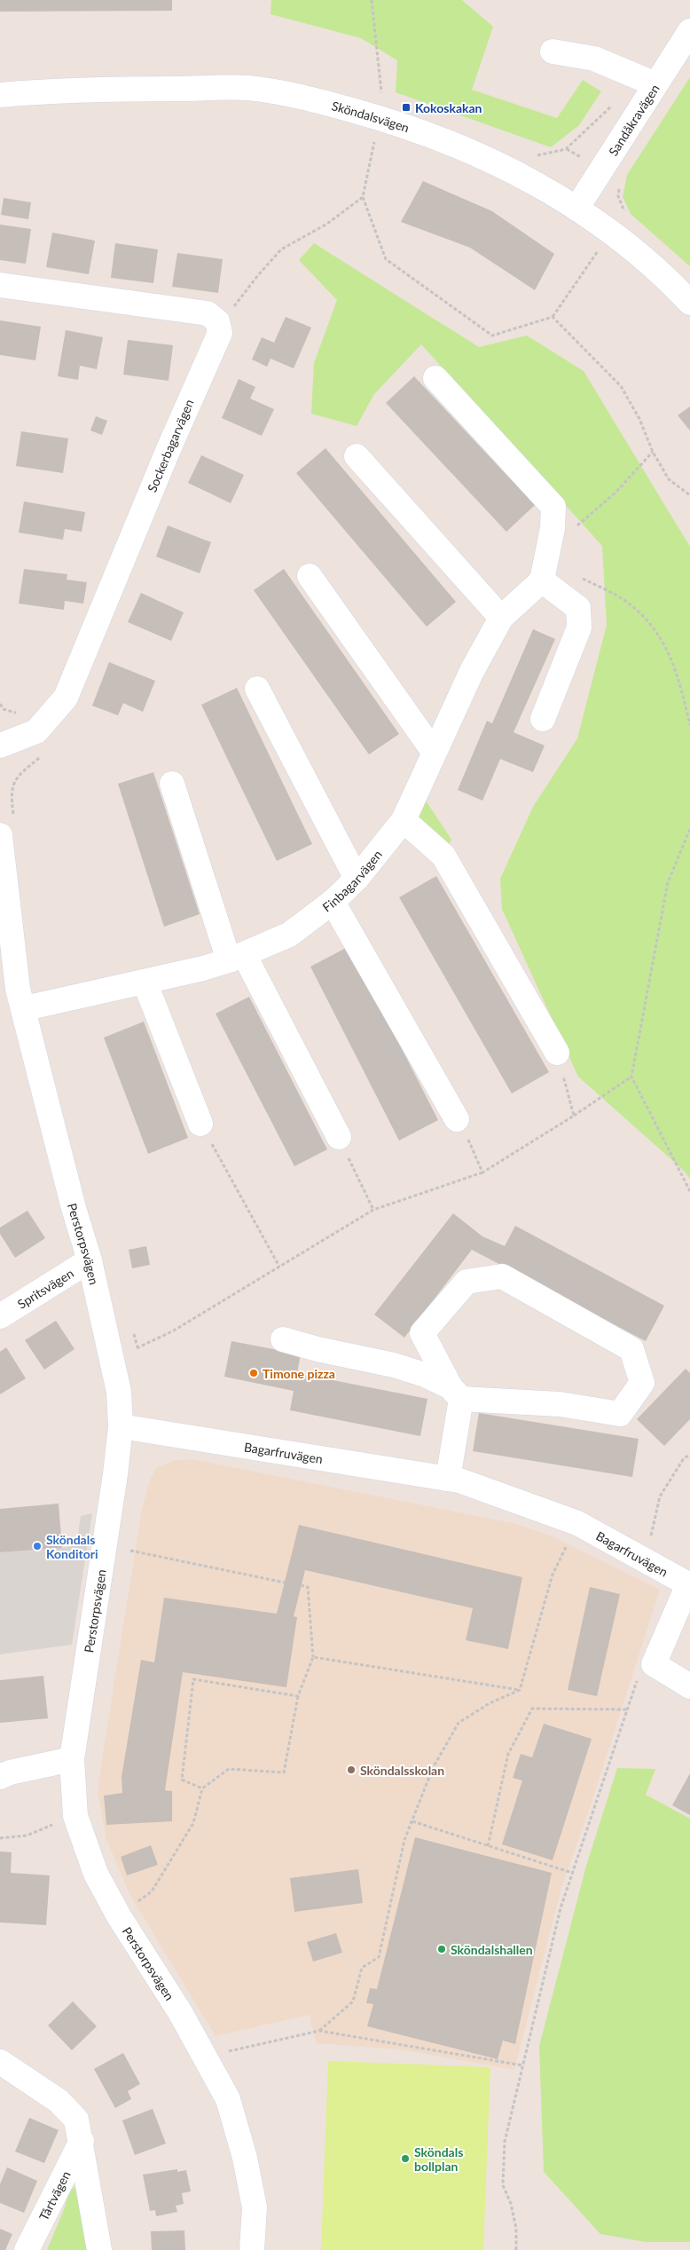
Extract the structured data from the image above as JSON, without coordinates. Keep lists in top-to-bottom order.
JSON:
{
  "streets": {
    "street": [
      "Sköndalsvägen",
      "Sandåkravägen",
      "Sockerbagarvägen",
      "Finbagarvägen",
      "Perstorpsvägen",
      "Spritsvägen",
      "Bagarfruvägen",
      "Tårtvägen"
    ]
  },
  "crossings": [
    ["Sköndalsvägen", "Sandåkravägen"],
    ["Finbagarvägen", "Perstorpsvägen"],
    ["Perstorpsvägen", "Spritsvägen"],
    ["Perstorpsvägen", "Bagarfruvägen"]
  ],
  "places": {
    "transit": ["Kokoskakan"],
    "other": [
      "Timone pizza",
      "Sköndals Konditori",
      "Sköndalsskolan",
      "Sköndalshallen",
      "Sköndals bollplan"
    ]
  }
}
